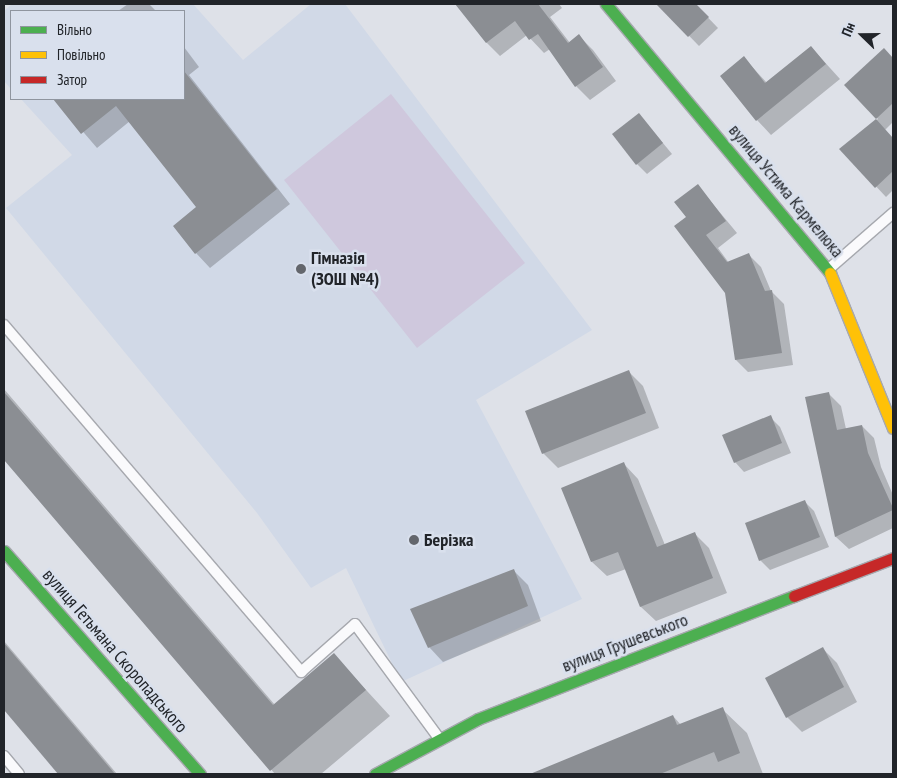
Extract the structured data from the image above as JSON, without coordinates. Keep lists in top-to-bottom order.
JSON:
{
  "streets": {
    "street": ["вулиця Устима Кармелюка", "вулиця Грушевського", "вулиця Гетьмана Скоропадського"]
  },
  "places": ["Гімназія (ЗОШ №4)", "Берізка"],
  "legend": ["Вільно", "Повільно", "Затор"],
  "north": "left"
}
